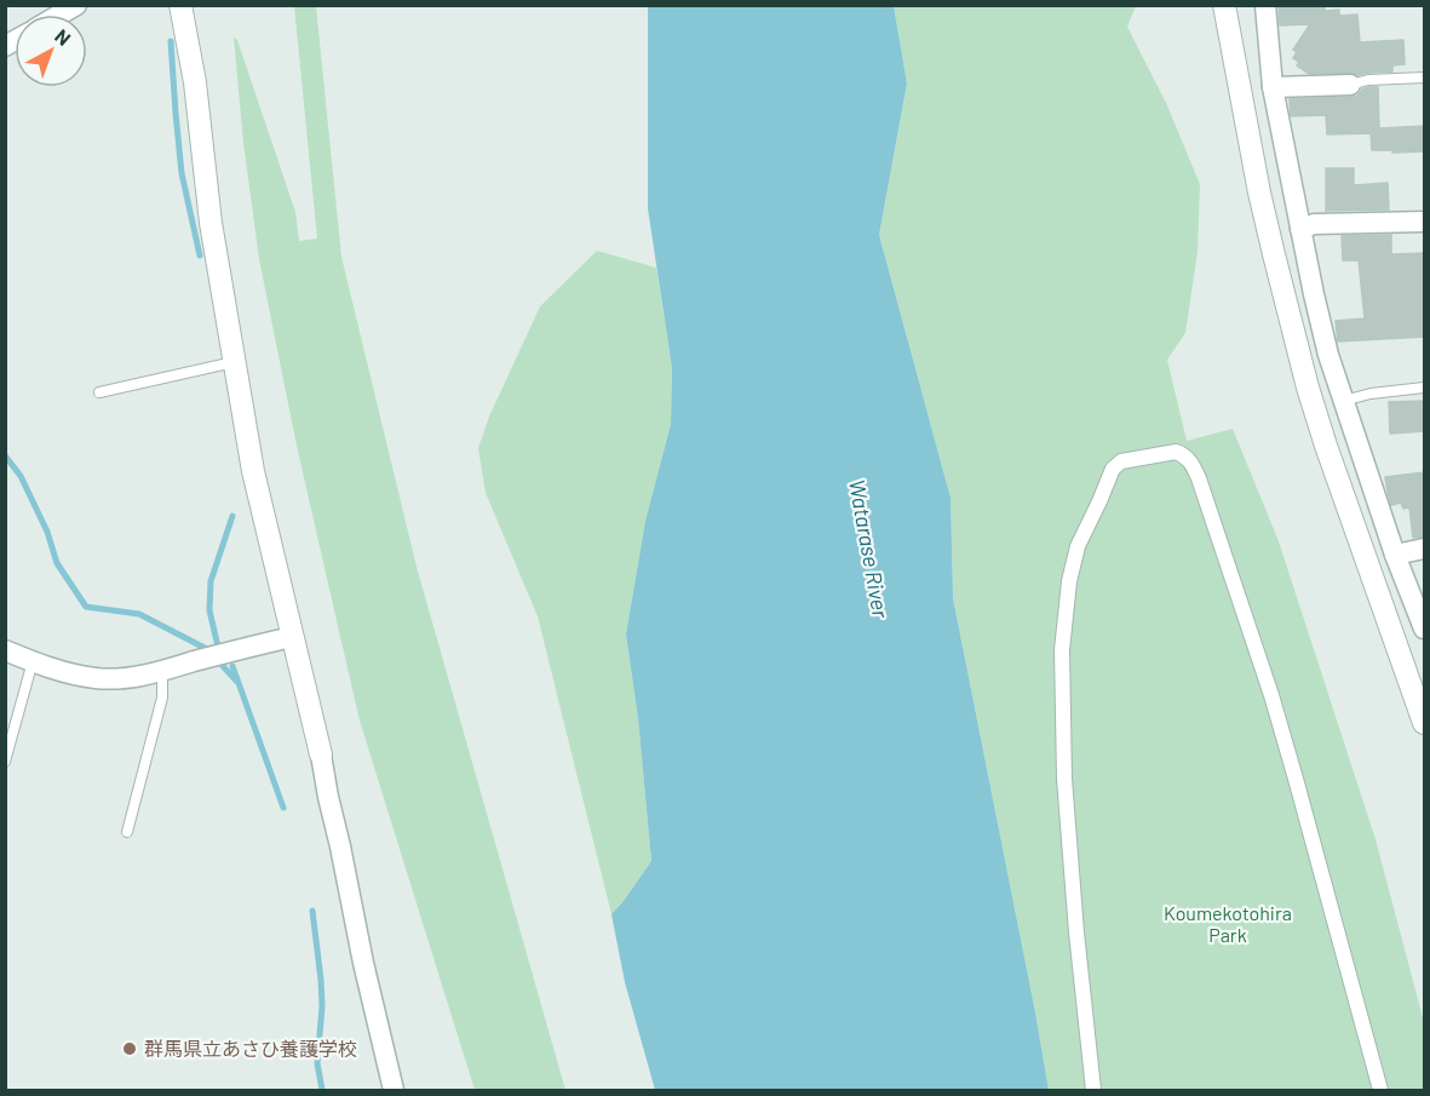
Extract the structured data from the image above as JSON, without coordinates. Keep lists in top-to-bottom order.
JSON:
{
  "water": ["Watarase River"],
  "parks": ["Koumekotohira Park"],
  "places": ["群馬県立あさひ養護学校"],
  "north": "top right"
}
